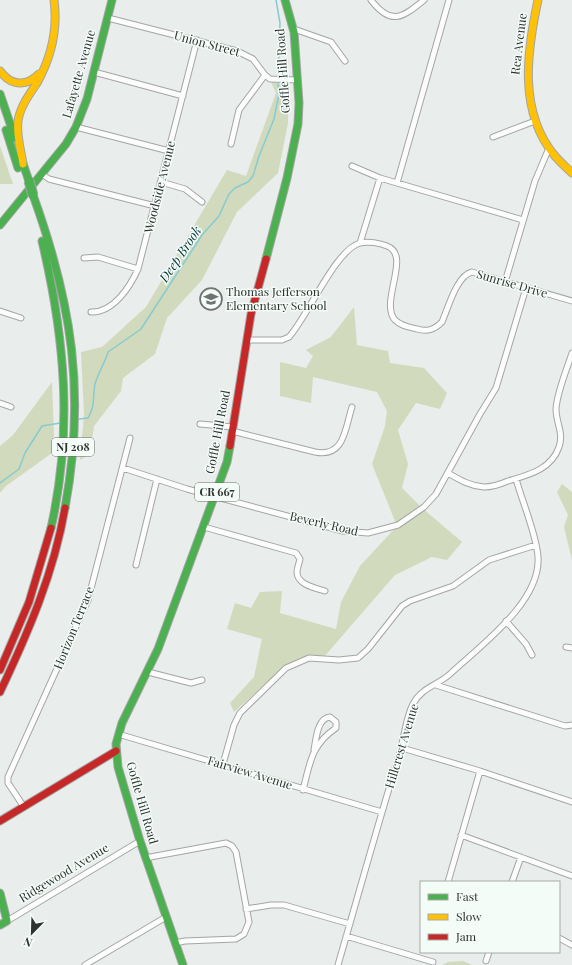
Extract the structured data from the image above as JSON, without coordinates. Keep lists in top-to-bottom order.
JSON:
{
  "streets": {
    "main road": [
      "Rea Avenue",
      "Goffle Hill Road",
      "Lafayette Avenue",
      "NJ 208",
      "CR 667"
    ],
    "street": [
      "Union Street",
      "Woodside Avenue",
      "Sunrise Drive",
      "Beverly Road",
      "Horizon Terrace",
      "Hillcrest Avenue",
      "Fairview Avenue",
      "Ridgewood Avenue"
    ]
  },
  "crossings": [
    ["Union Street", "Lafayette Avenue"],
    ["Union Street", "Woodside Avenue"],
    ["Goffle Hill Road", "Beverly Road"],
    ["Goffle Hill Road", "Fairview Avenue"],
    ["Goffle Hill Road", "Ridgewood Avenue"],
    ["Sunrise Drive", "Beverly Road"],
    ["Beverly Road", "Horizon Terrace"],
    ["Hillcrest Avenue", "Fairview Avenue"]
  ],
  "water": ["Deep Brook"],
  "places": {
    "school or university": ["Thomas Jefferson Elementary School"]
  },
  "legend": ["Fast", "Slow", "Jam"],
  "north": "bottom left"
}
